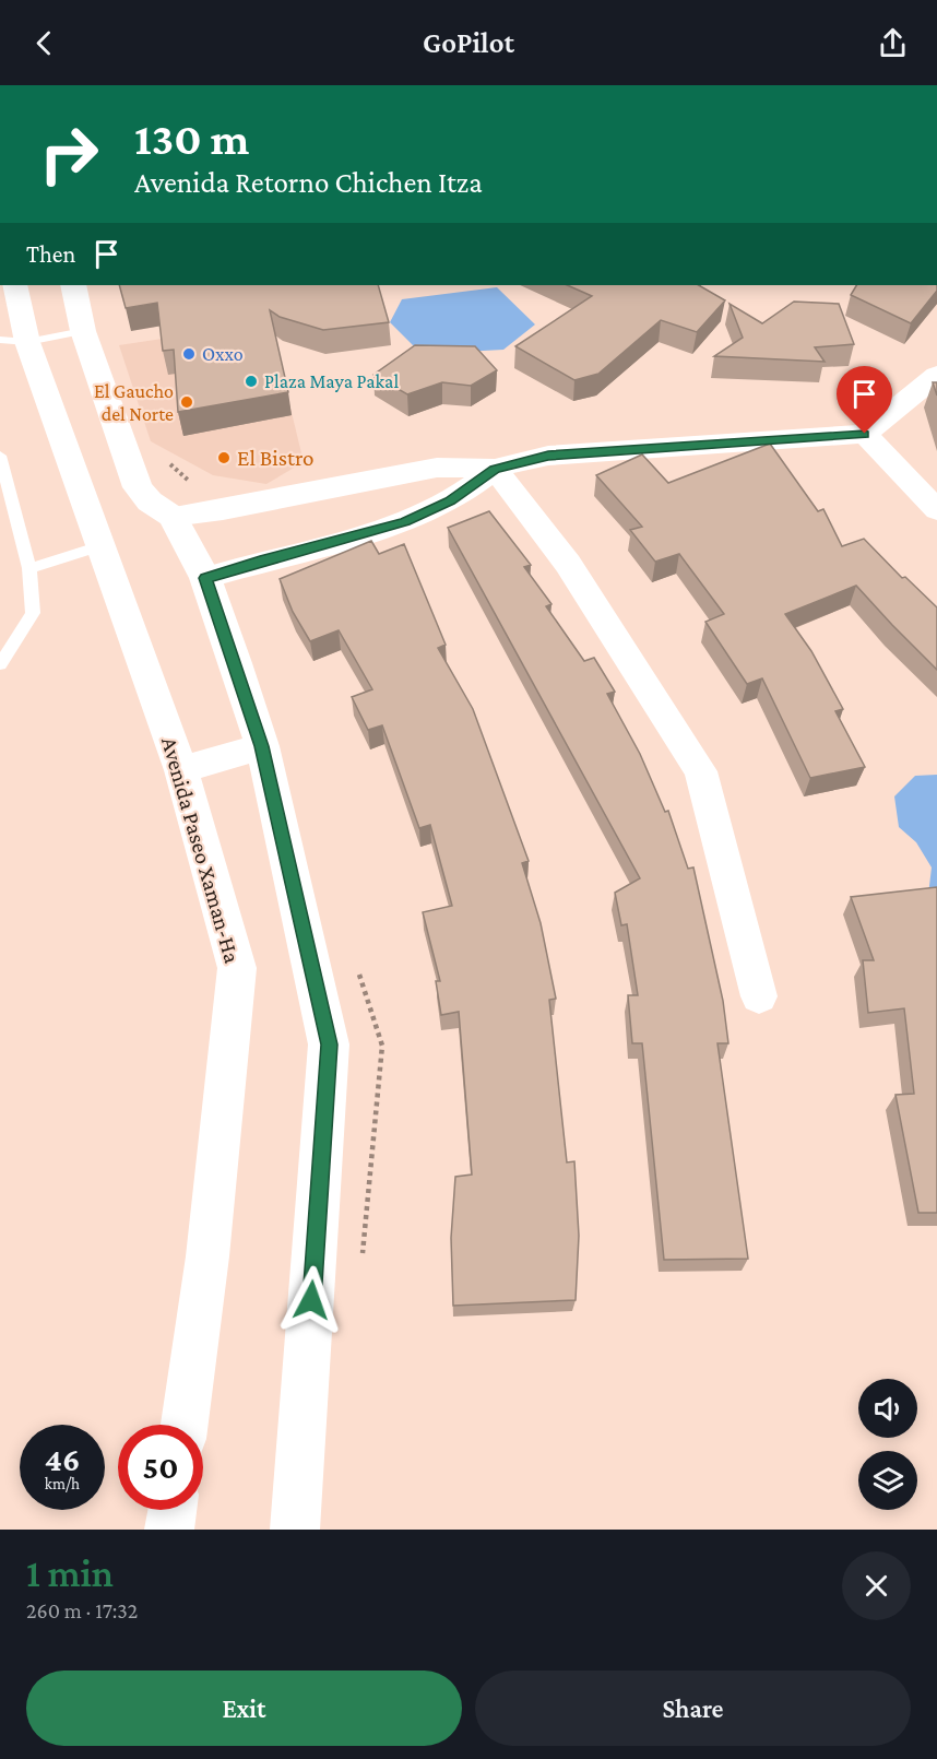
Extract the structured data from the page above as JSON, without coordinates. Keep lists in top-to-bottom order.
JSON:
{
  "streets": {
    "main road": ["Avenida Paseo Xaman-Ha"]
  },
  "places": [
    "Oxxo",
    "Plaza Maya Pakal",
    "El Gaucho del Norte",
    "El Bistro"
  ],
  "page": {
    "header": "GoPilot",
    "turn": ["130 m", "Avenida Retorno Chichen Itza"],
    "then": "Then",
    "speed": "46 km/h",
    "limit": "50",
    "heading": ["1 min", "260 m · 17:32"],
    "buttons": ["Exit", "Share"]
  }
}
